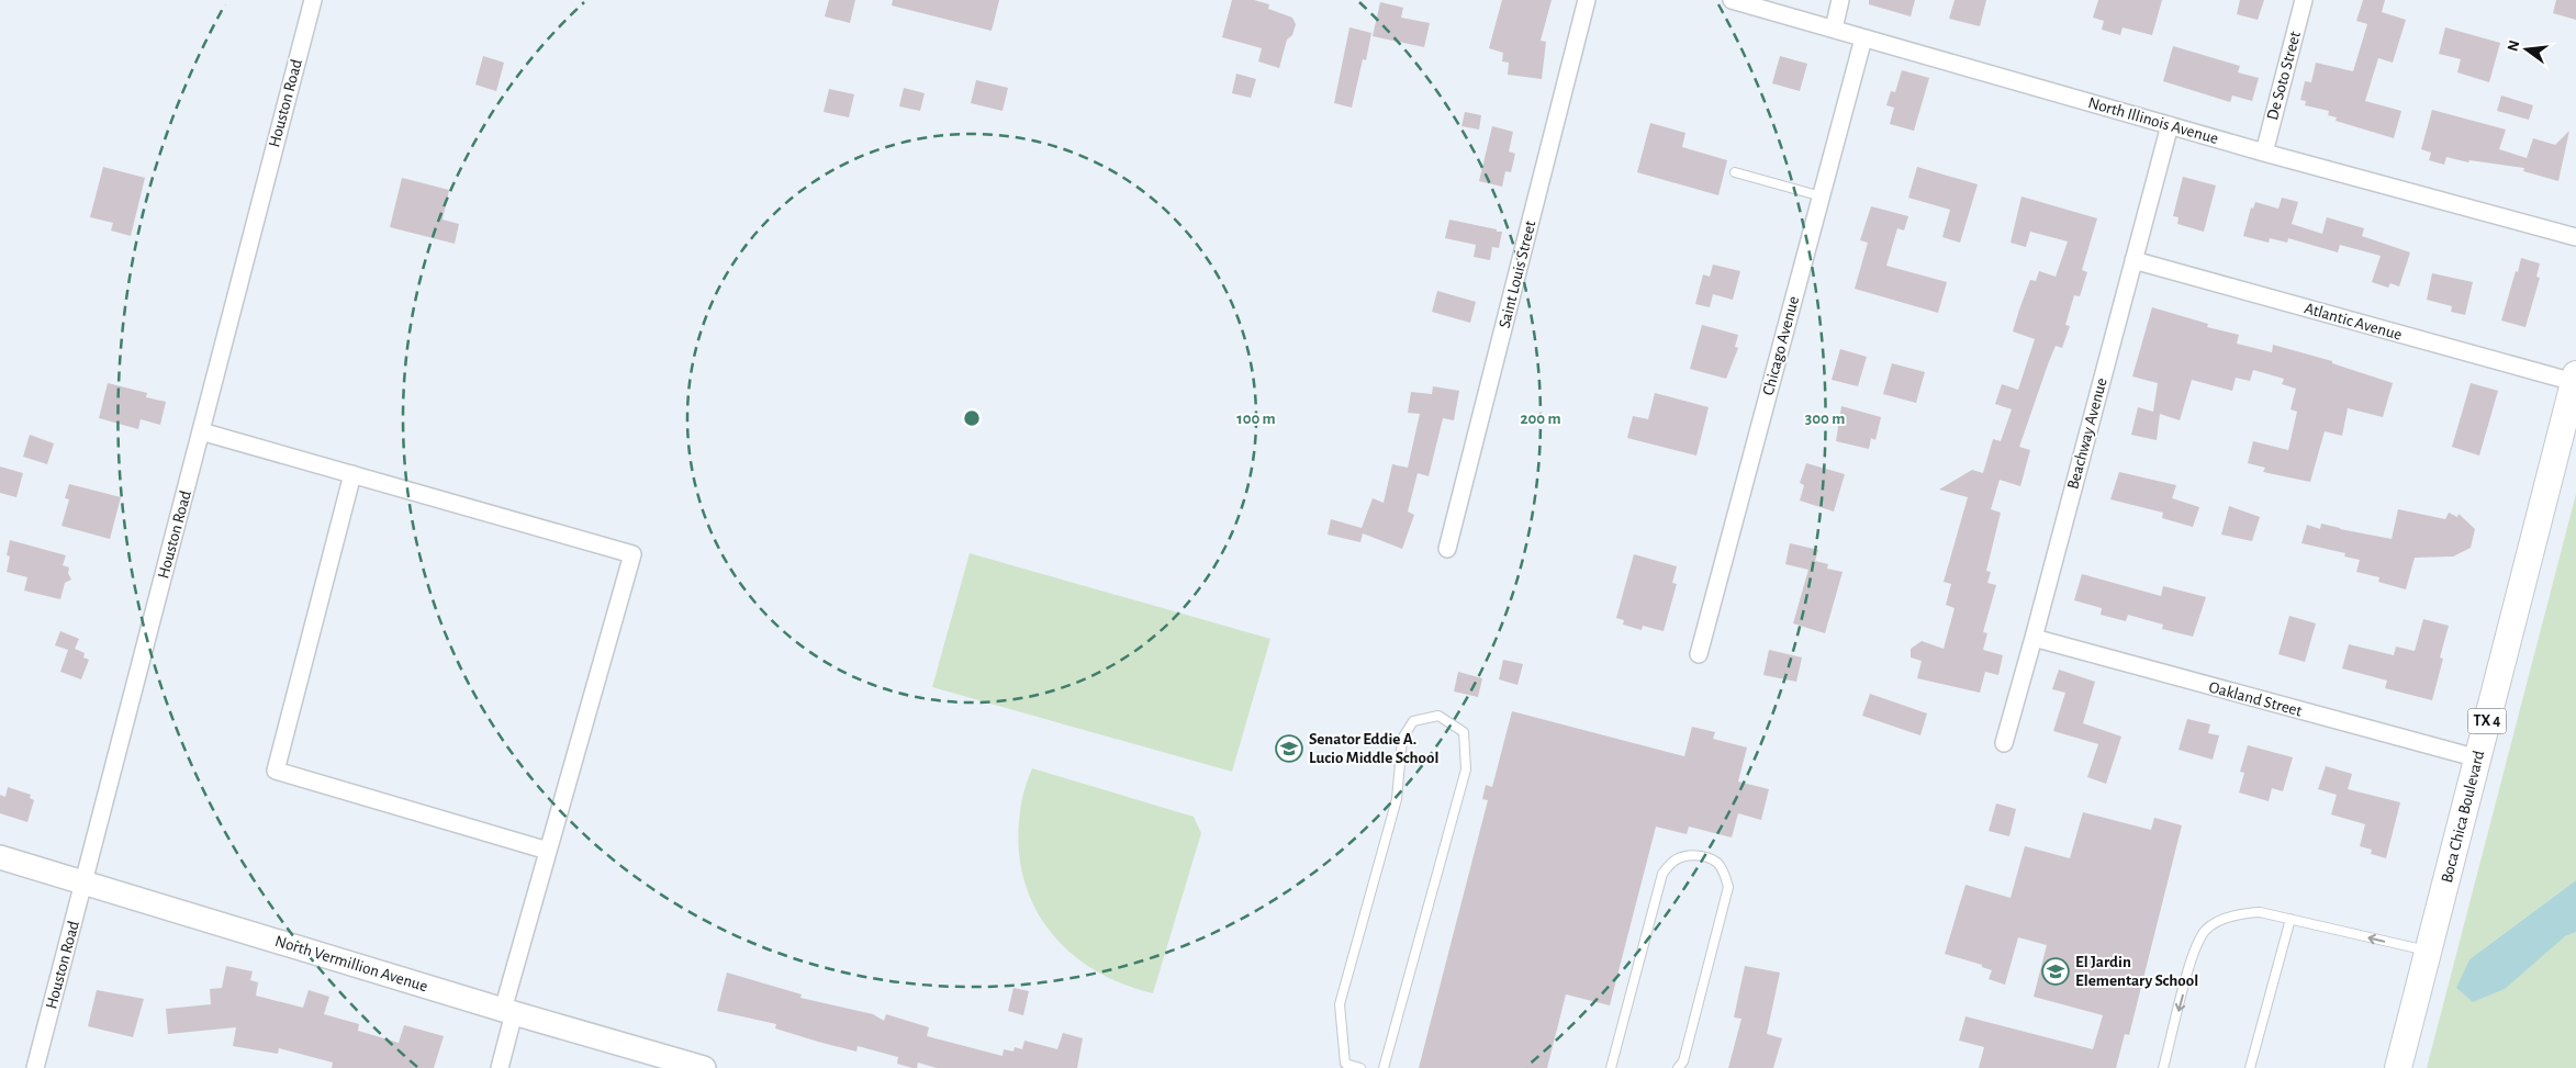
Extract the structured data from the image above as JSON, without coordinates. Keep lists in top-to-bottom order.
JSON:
{
  "streets": {
    "main road": ["TX 4", "Boca Chica Boulevard"],
    "street": [
      "De Soto Street",
      "Houston Road",
      "North Illinois Avenue",
      "Saint Louis Street",
      "Atlantic Avenue",
      "Chicago Avenue",
      "Beachway Avenue",
      "Oakland Street",
      "North Vermillion Avenue"
    ]
  },
  "crossings": [
    ["De Soto Street", "North Illinois Avenue"],
    ["Houston Road", "North Vermillion Avenue"],
    ["North Illinois Avenue", "Chicago Avenue"],
    ["North Illinois Avenue", "Beachway Avenue"],
    ["Atlantic Avenue", "Beachway Avenue"],
    ["Atlantic Avenue", "Boca Chica Boulevard"],
    ["Beachway Avenue", "Oakland Street"],
    ["Oakland Street", "Boca Chica Boulevard"]
  ],
  "places": {
    "school or university": ["Senator Eddie A. Lucio Middle School", "El Jardin Elementary School"]
  },
  "north": "left",
  "rings": ["100 m", "200 m", "300 m"]
}
